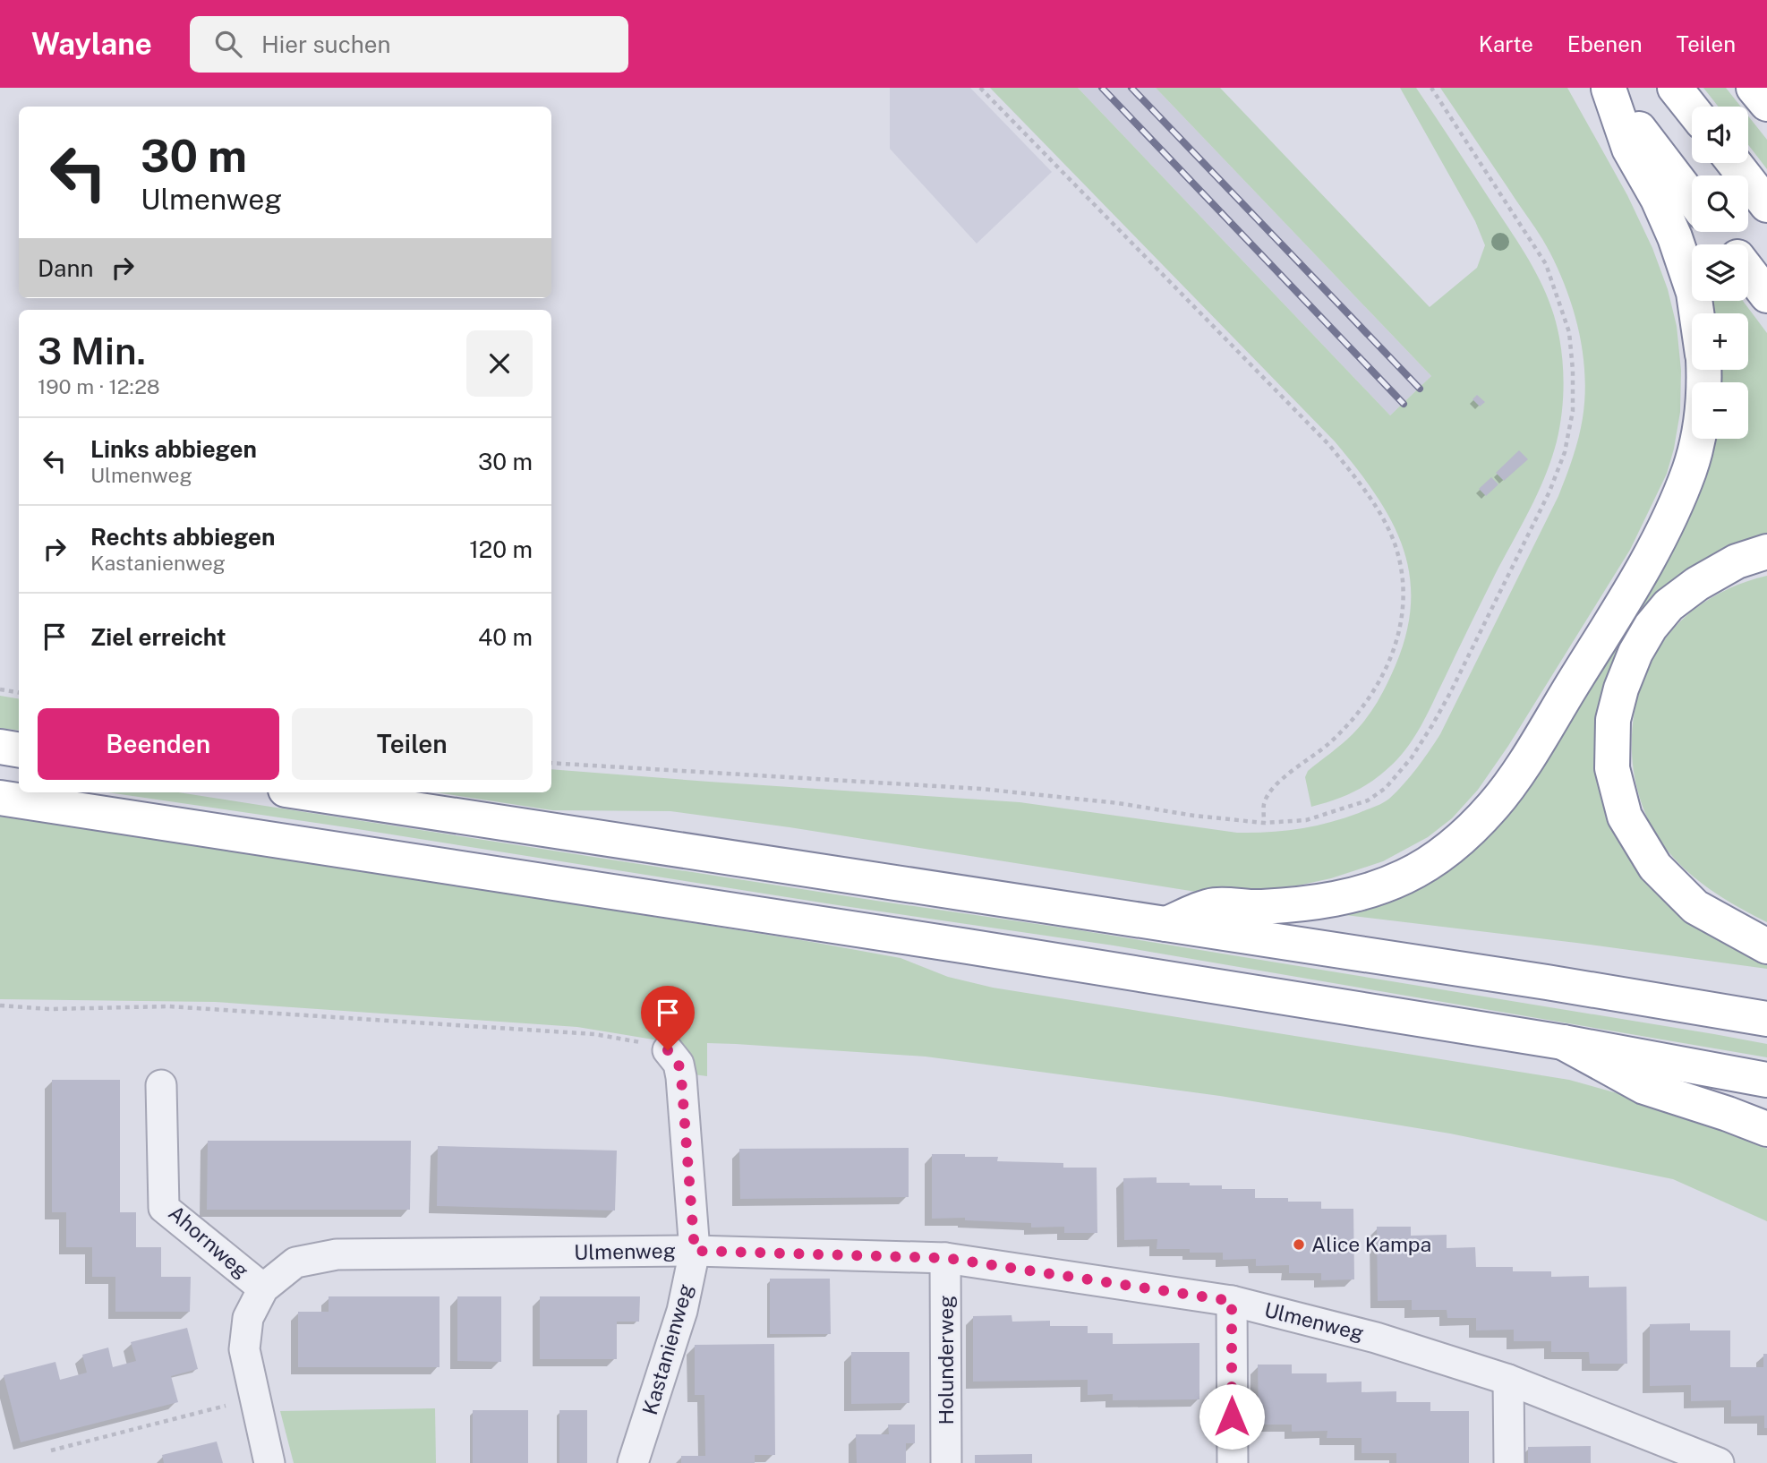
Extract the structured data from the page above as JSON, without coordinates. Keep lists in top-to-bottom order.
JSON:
{
  "streets": {
    "street": [
      "Ahornweg",
      "Ulmenweg",
      "Kastanienweg",
      "Holunderweg"
    ]
  },
  "crossings": [
    ["Ahornweg", "Ulmenweg"],
    ["Ulmenweg", "Kastanienweg"],
    ["Ulmenweg", "Holunderweg"]
  ],
  "places": ["Alice Kampa"],
  "page": {
    "header": "Waylane",
    "search": "Hier suchen",
    "nav": ["Karte", "Ebenen", "Teilen"],
    "map_buttons": ["+", "−"],
    "turn": ["30 m", "Ulmenweg"],
    "then": "Dann",
    "heading": ["3 Min.", "190 m · 12:28"],
    "list": [
      {
        "name": "Links abbiegen",
        "note": "Ulmenweg",
        "value": "30 m"
      },
      {
        "name": "Rechts abbiegen",
        "note": "Kastanienweg",
        "value": "120 m"
      },
      {
        "name": "Ziel erreicht",
        "value": "40 m"
      }
    ],
    "buttons": ["Beenden", "Teilen"]
  }
}
